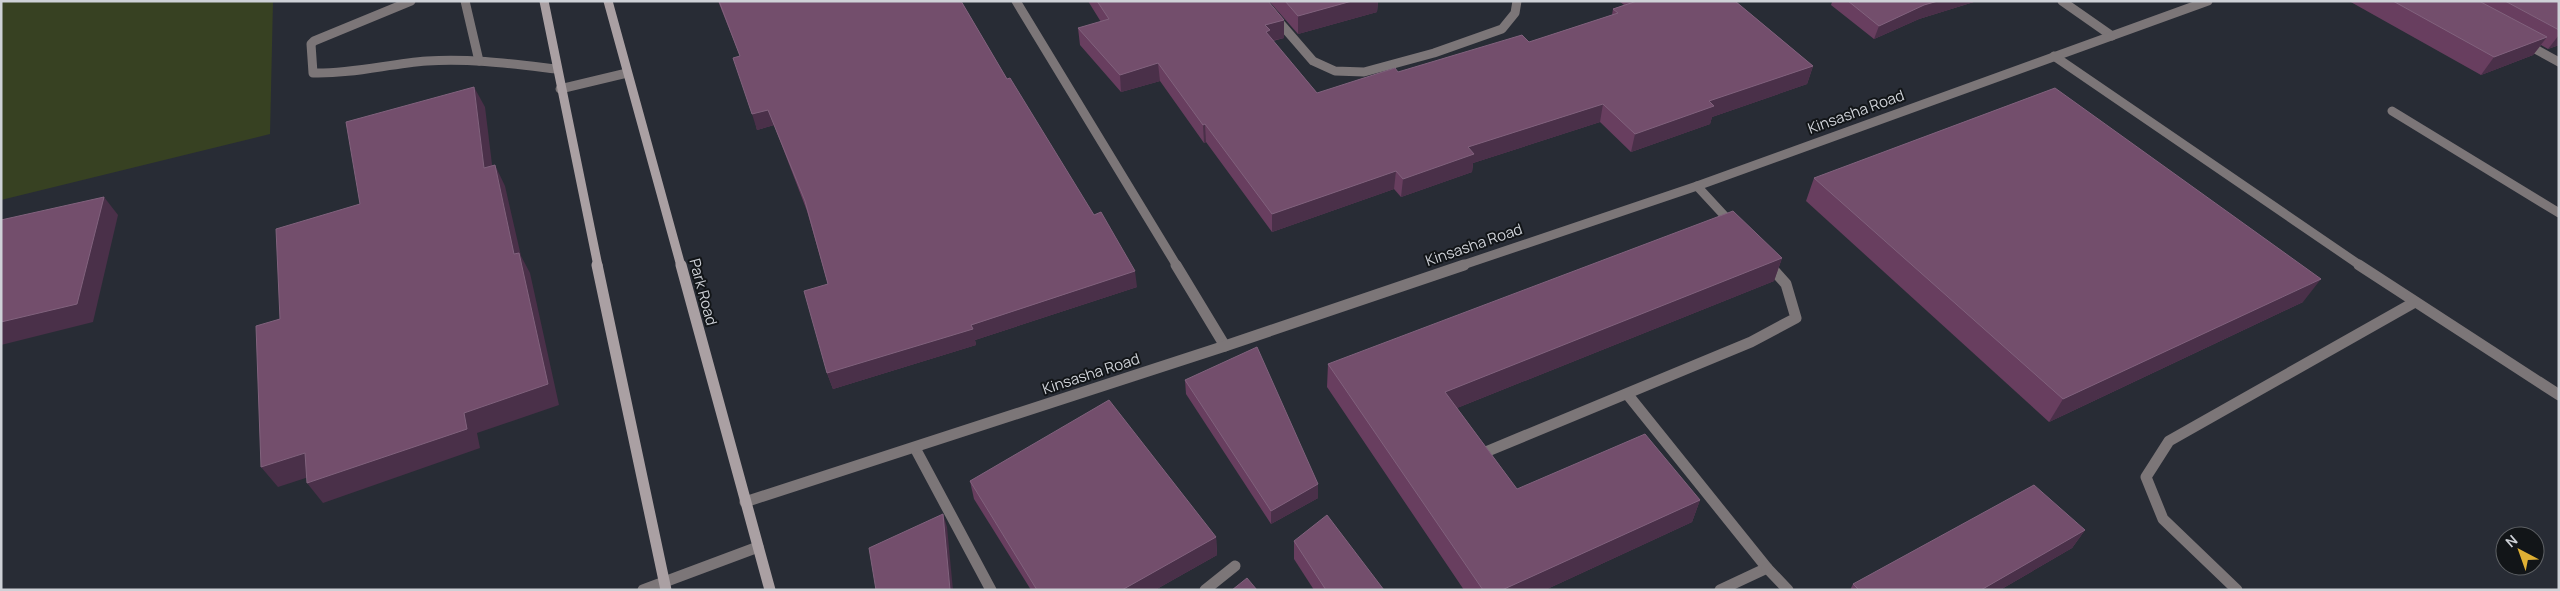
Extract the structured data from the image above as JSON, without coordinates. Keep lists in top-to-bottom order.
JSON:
{
  "streets": {
    "main road": ["Park Road"],
    "street": ["Kinsasha Road"]
  },
  "crossings": [
    ["Kinsasha Road", "Park Road"]
  ],
  "north": "top left"
}
